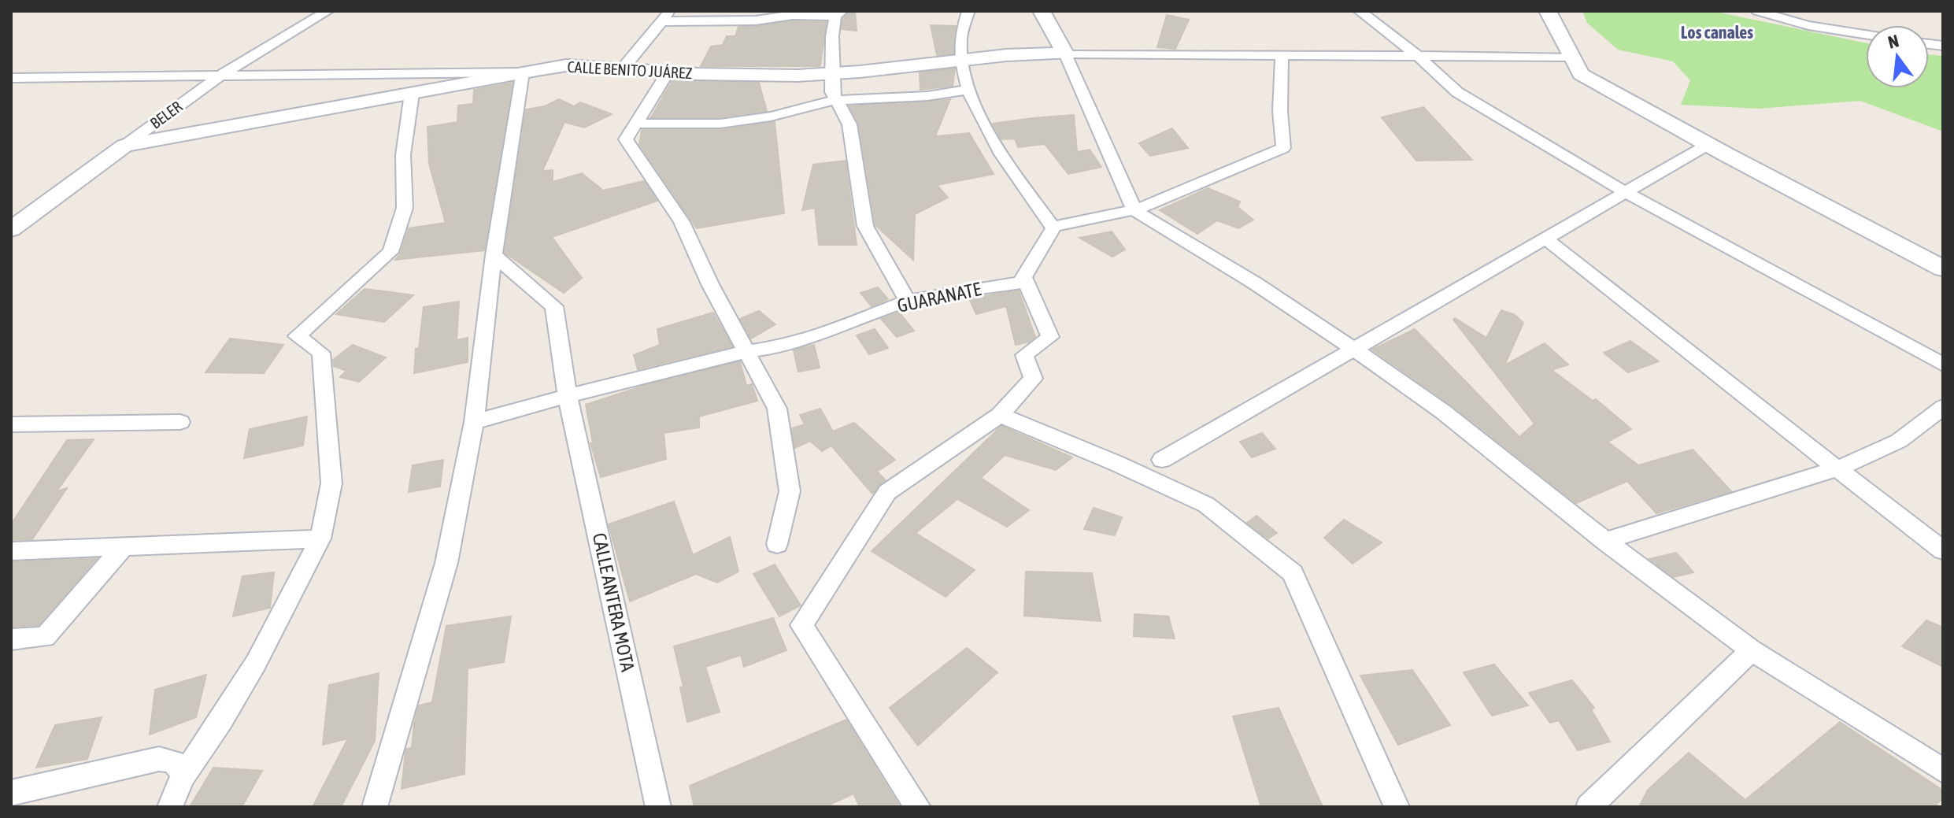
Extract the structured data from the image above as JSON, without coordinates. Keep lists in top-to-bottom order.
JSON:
{
  "streets": {
    "main road": ["CALLE BENITO JUÁREZ", "BELER"],
    "street": ["GUARANATE", "CALLE ANTERA MOTA"]
  },
  "crossings": [
    ["CALLE BENITO JUÁREZ", "BELER"],
    ["GUARANATE", "CALLE ANTERA MOTA"]
  ],
  "districts": ["Los canales"],
  "north": "top"
}
